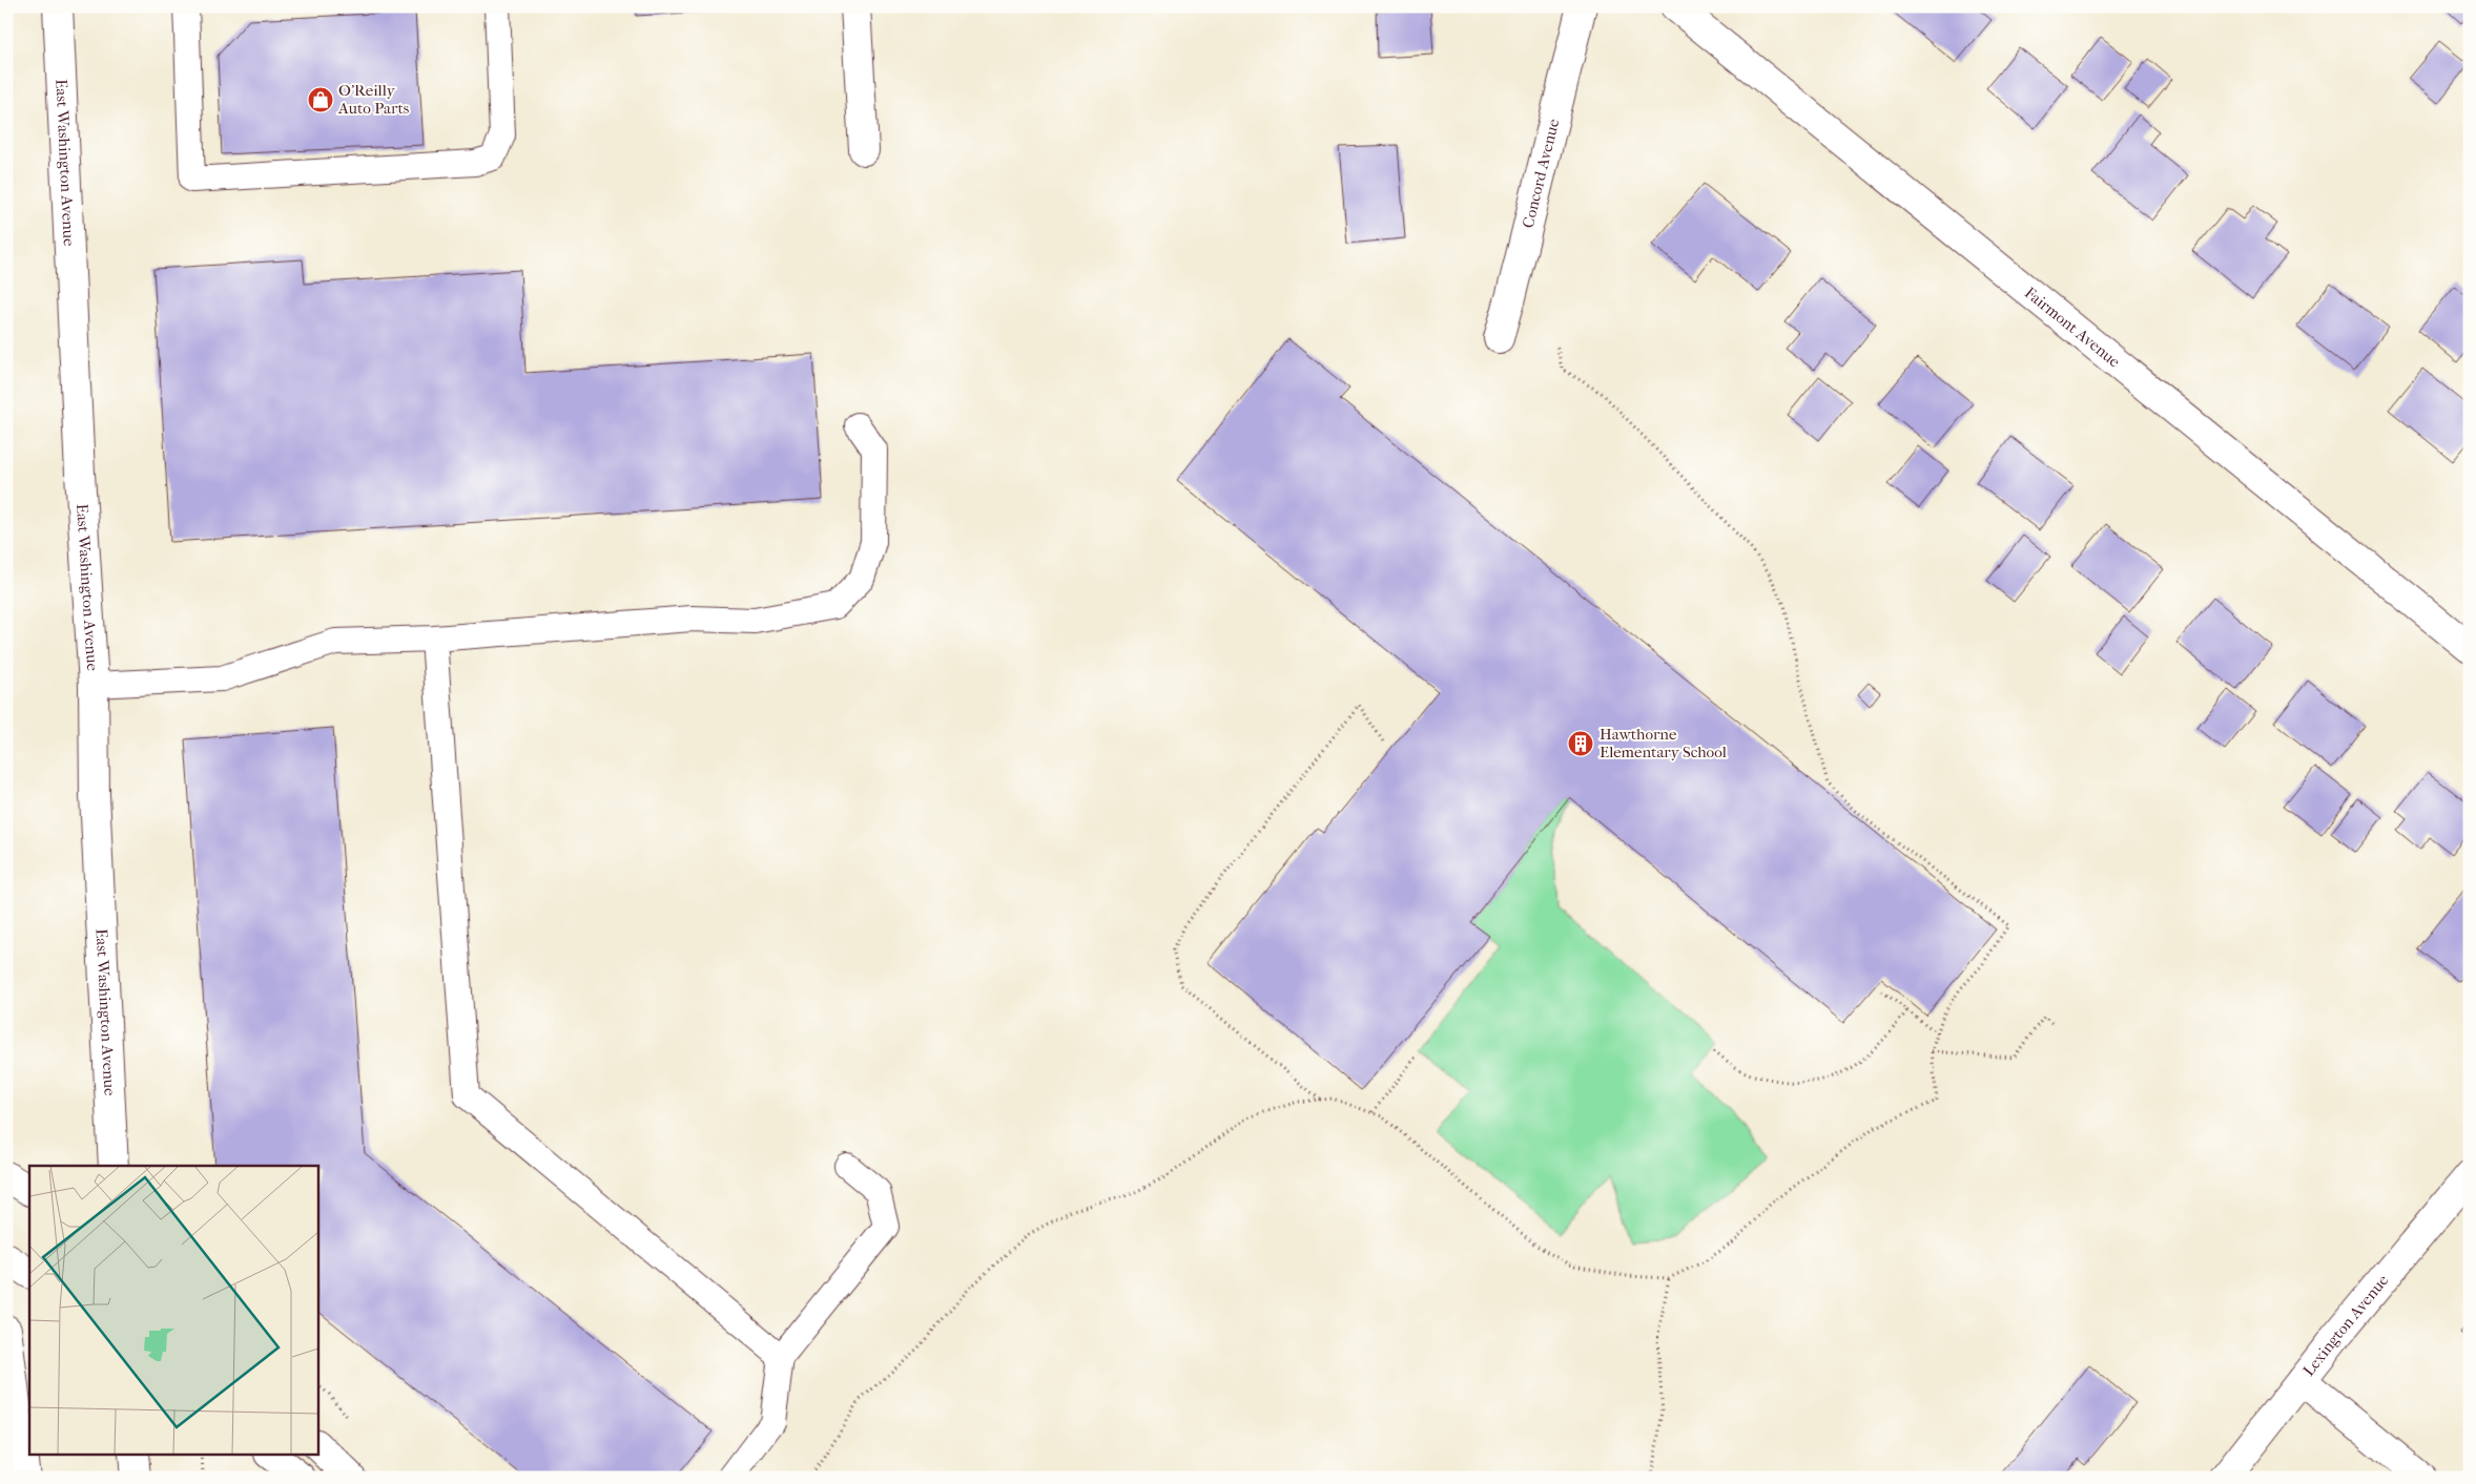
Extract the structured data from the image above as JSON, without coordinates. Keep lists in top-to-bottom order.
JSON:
{
  "streets": {
    "street": [
      "East Washington Avenue",
      "Concord Avenue",
      "Fairmont Avenue",
      "Lexington Avenue"
    ]
  },
  "places": {
    "shop": ["O'Reilly Auto Parts"],
    "building": ["Hawthorne Elementary School"]
  }
}
